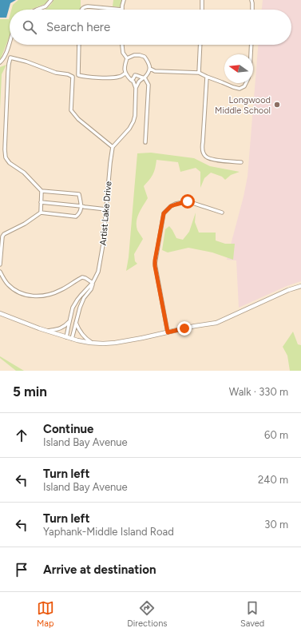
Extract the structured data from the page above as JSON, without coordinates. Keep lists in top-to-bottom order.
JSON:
{
  "streets": {
    "street": ["Artist Lake Drive"]
  },
  "places": ["Longwood Middle School"],
  "north": "left",
  "page": {
    "search": "Search here",
    "heading": ["5 min", "Walk · 330 m"],
    "list": [
      ["Continue", "Island Bay Avenue", "60 m"],
      ["Turn left", "Island Bay Avenue", "240 m"],
      ["Turn left", "Yaphank-Middle Island Road", "30 m"],
      "Arrive at destination"
    ],
    "nav": ["Map", "Directions", "Saved"]
  }
}
